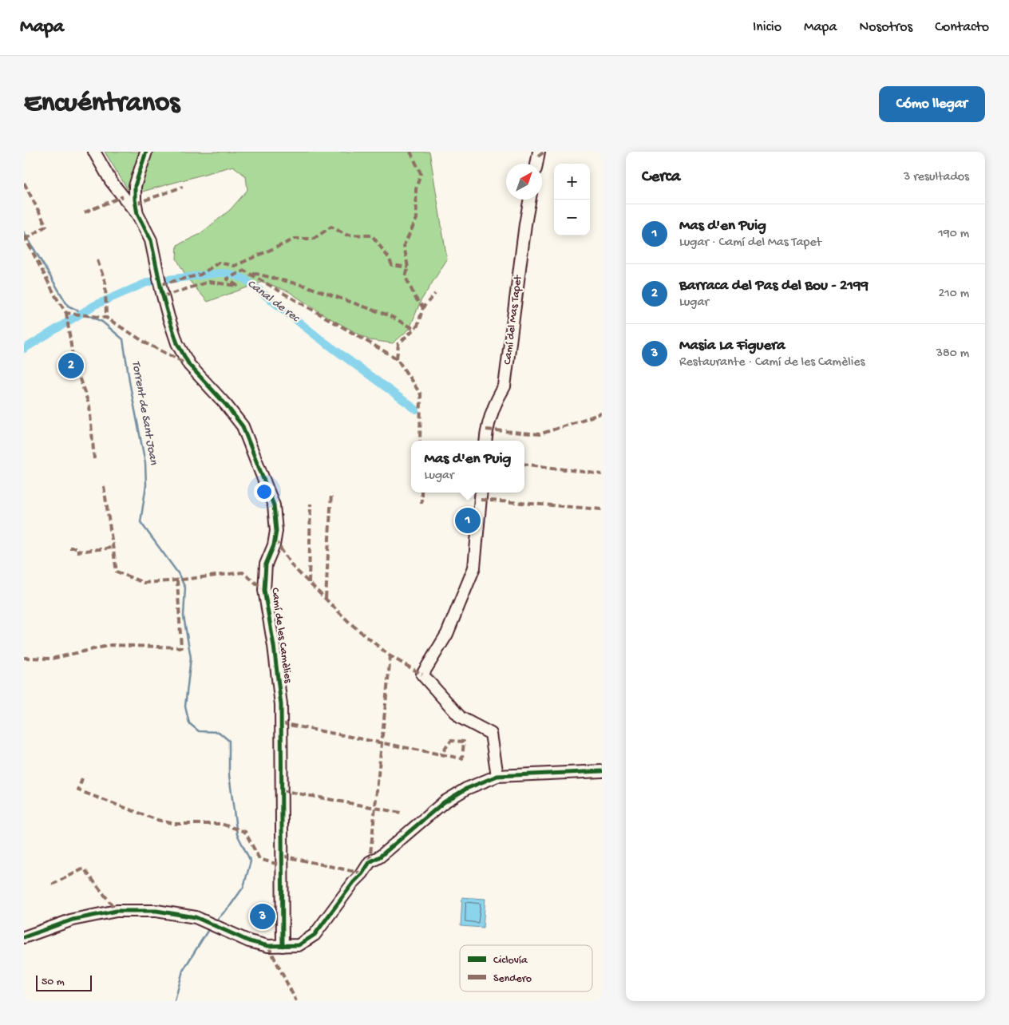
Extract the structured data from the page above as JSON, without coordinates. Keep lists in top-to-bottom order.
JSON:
{
  "streets": {
    "street": ["Camí del Mas Tapet", "Camí de les Camèlies"]
  },
  "water": ["Canal de rec", "Torrent de Sant Joan"],
  "legend": ["Ciclovía", "Sendero"],
  "scale_bar": "50 m",
  "north": "top right",
  "page": {
    "header": "Mapa",
    "nav": [
      "Inicio",
      "Mapa",
      "Nosotros",
      "Contacto"
    ],
    "buttons": "Cómo llegar",
    "title": "Encuéntranos",
    "heading": ["Cerca", "3 resultados"],
    "map_buttons": ["+", "−"],
    "list": [
      {
        "mark": "1",
        "name": "Mas d'en Puig",
        "note": "Lugar · Camí del Mas Tapet",
        "value": "190 m"
      },
      {
        "mark": "2",
        "name": "Barraca del Pas del Bou - 2199",
        "note": "Lugar",
        "value": "210 m"
      },
      {
        "mark": "3",
        "name": "Masia La Figuera",
        "note": "Restaurante · Camí de les Camèlies",
        "value": "380 m"
      }
    ],
    "pins": ["2", "1", "3"],
    "popup": ["Mas d'en Puig", "Lugar"],
    "scale": "50 m"
  }
}
